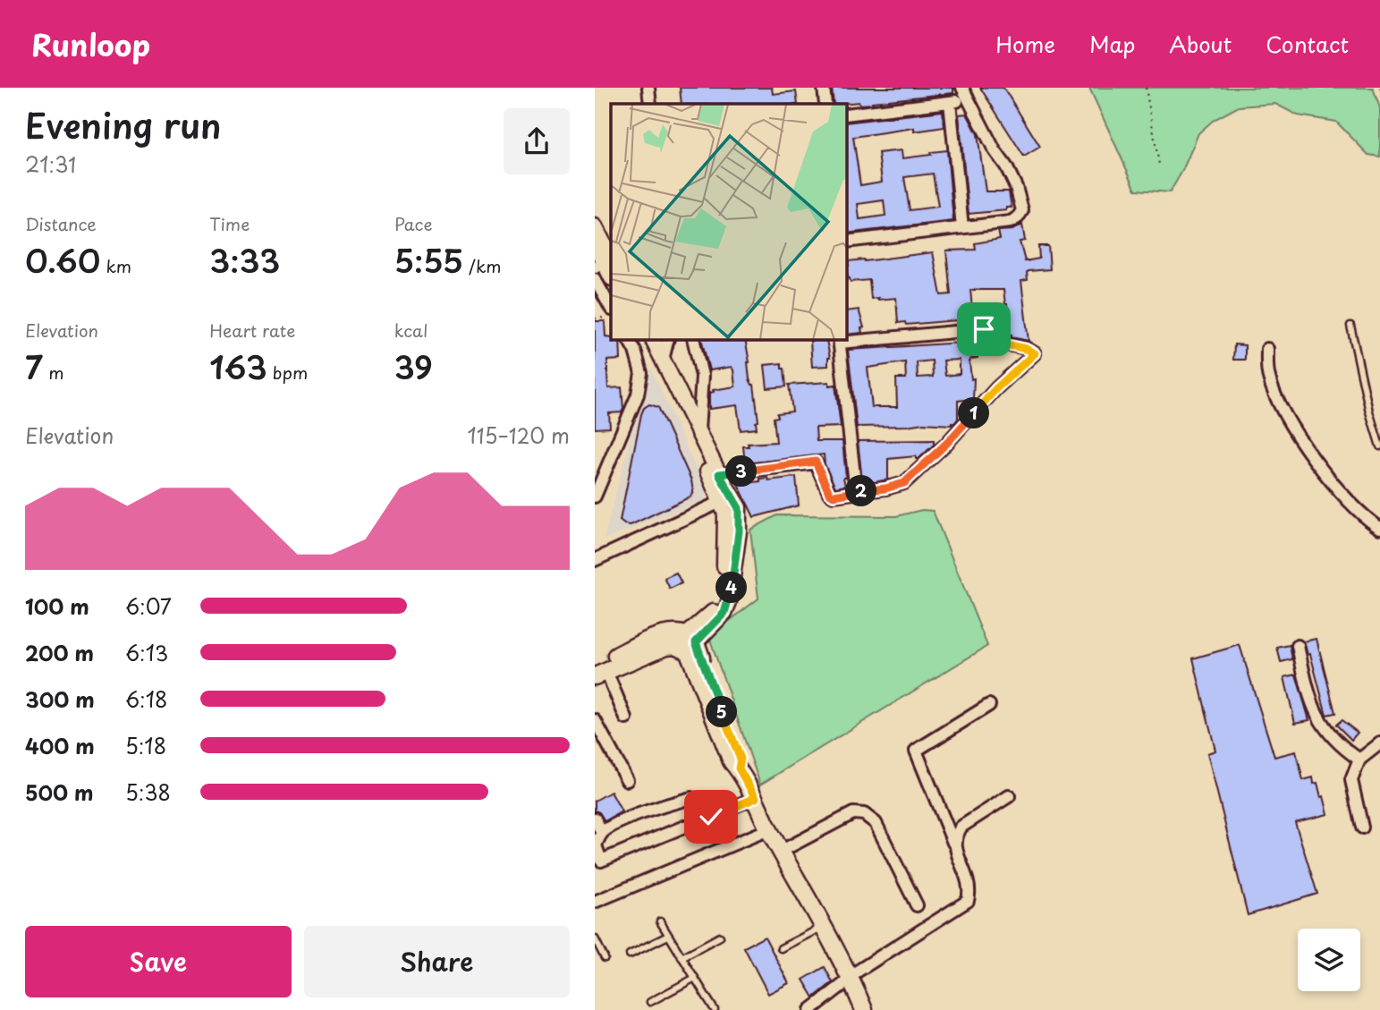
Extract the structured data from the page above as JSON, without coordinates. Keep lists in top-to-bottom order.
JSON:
{
  "page": {
    "header": "Runloop",
    "nav": [
      "Home",
      "Map",
      "About",
      "Contact"
    ],
    "heading": ["Evening run", "21:31"],
    "stats": [
      ["Distance", "0.60 km"],
      ["Time", "3:33"],
      ["Pace", "5:55 /km"],
      ["Elevation", "7 m"],
      ["Heart rate", "163 bpm"],
      ["kcal", "39"]
    ],
    "pins": [
      "1",
      "3",
      "2",
      "4",
      "5"
    ],
    "chart": ["Elevation", "115–120 m"],
    "list": [
      {
        "name": "100 m",
        "note": "6:07"
      },
      {
        "name": "200 m",
        "note": "6:13"
      },
      {
        "name": "300 m",
        "note": "6:18"
      },
      {
        "name": "400 m",
        "note": "5:18"
      },
      {
        "name": "500 m",
        "note": "5:38"
      }
    ],
    "buttons": ["Save", "Share"]
  }
}
